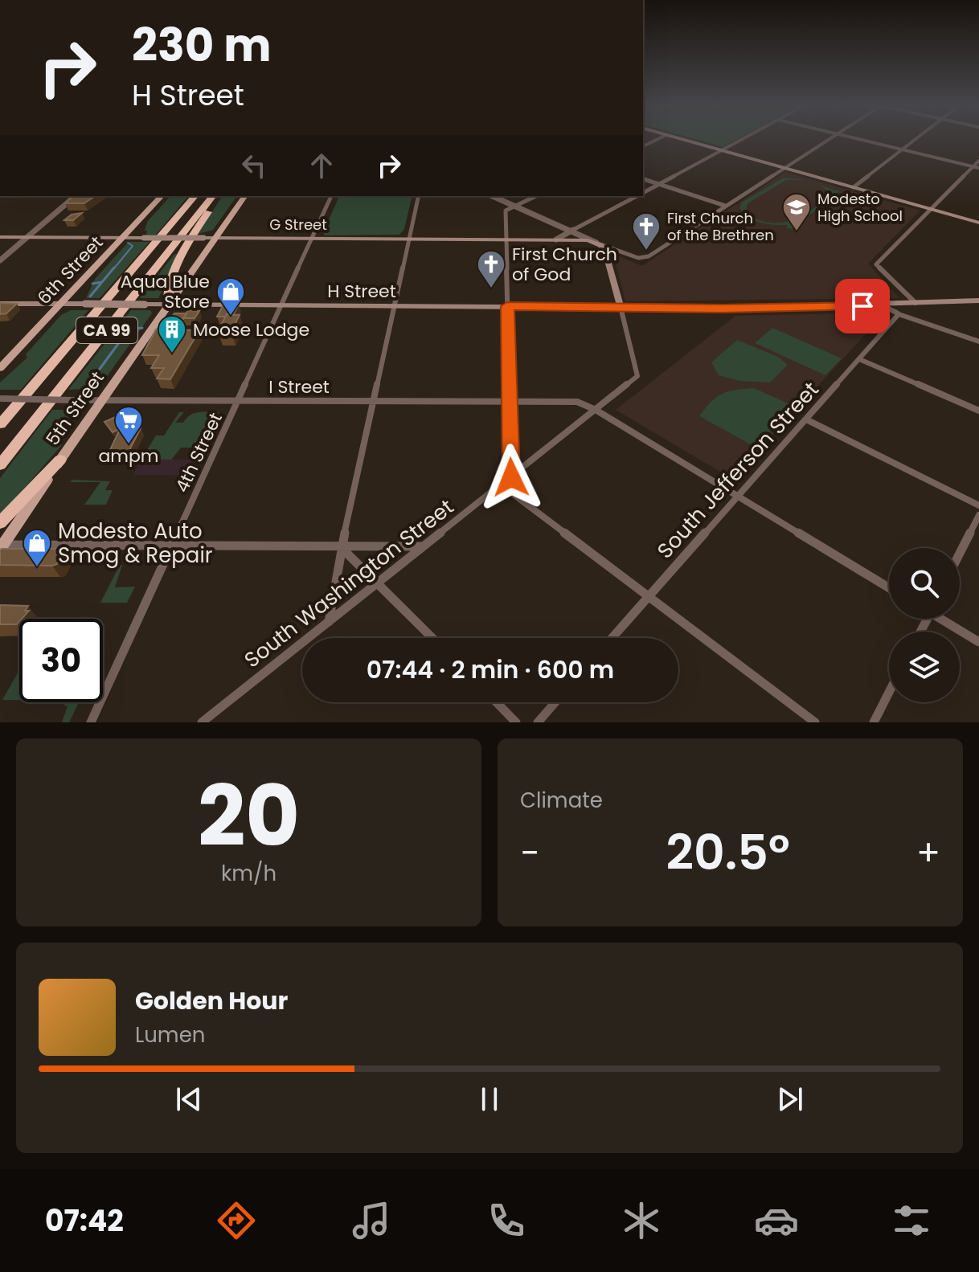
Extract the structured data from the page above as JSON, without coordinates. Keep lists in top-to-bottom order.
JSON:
{
  "streets": {
    "highway": ["CA 99"],
    "main road": [
      "G Street",
      "6th Street",
      "H Street",
      "5th Street"
    ],
    "street": [
      "I Street",
      "4th Street",
      "South Jefferson Street",
      "South Washington Street"
    ]
  },
  "crossings": [
    ["G Street", "6th Street"],
    ["G Street", "5th Street"],
    ["G Street", "4th Street"],
    ["6th Street", "H Street"],
    ["H Street", "5th Street"],
    ["H Street", "4th Street"],
    ["H Street", "South Washington Street"],
    ["I Street", "5th Street"],
    ["I Street", "4th Street"],
    ["I Street", "South Jefferson Street"],
    ["I Street", "South Washington Street"]
  ],
  "places": {
    "school or university": ["Modesto High School"],
    "church": ["First Church of the Brethren", "First Church of God"],
    "shop": ["Aqua Blue Store", "Modesto Auto Smog & Repair"],
    "building": ["Moose Lodge"],
    "supermarket": ["ampm"]
  },
  "page": {
    "turn": ["230 m", "H Street"],
    "limit": "30",
    "trip": "07:44 · 2 min · 600 m",
    "tile": [
      ["20", "km/h"],
      "Climate"
    ],
    "heat": ["−", "20.5°", "+"],
    "song": ["Golden Hour", "Lumen"],
    "tabs": "07:42"
  }
}
